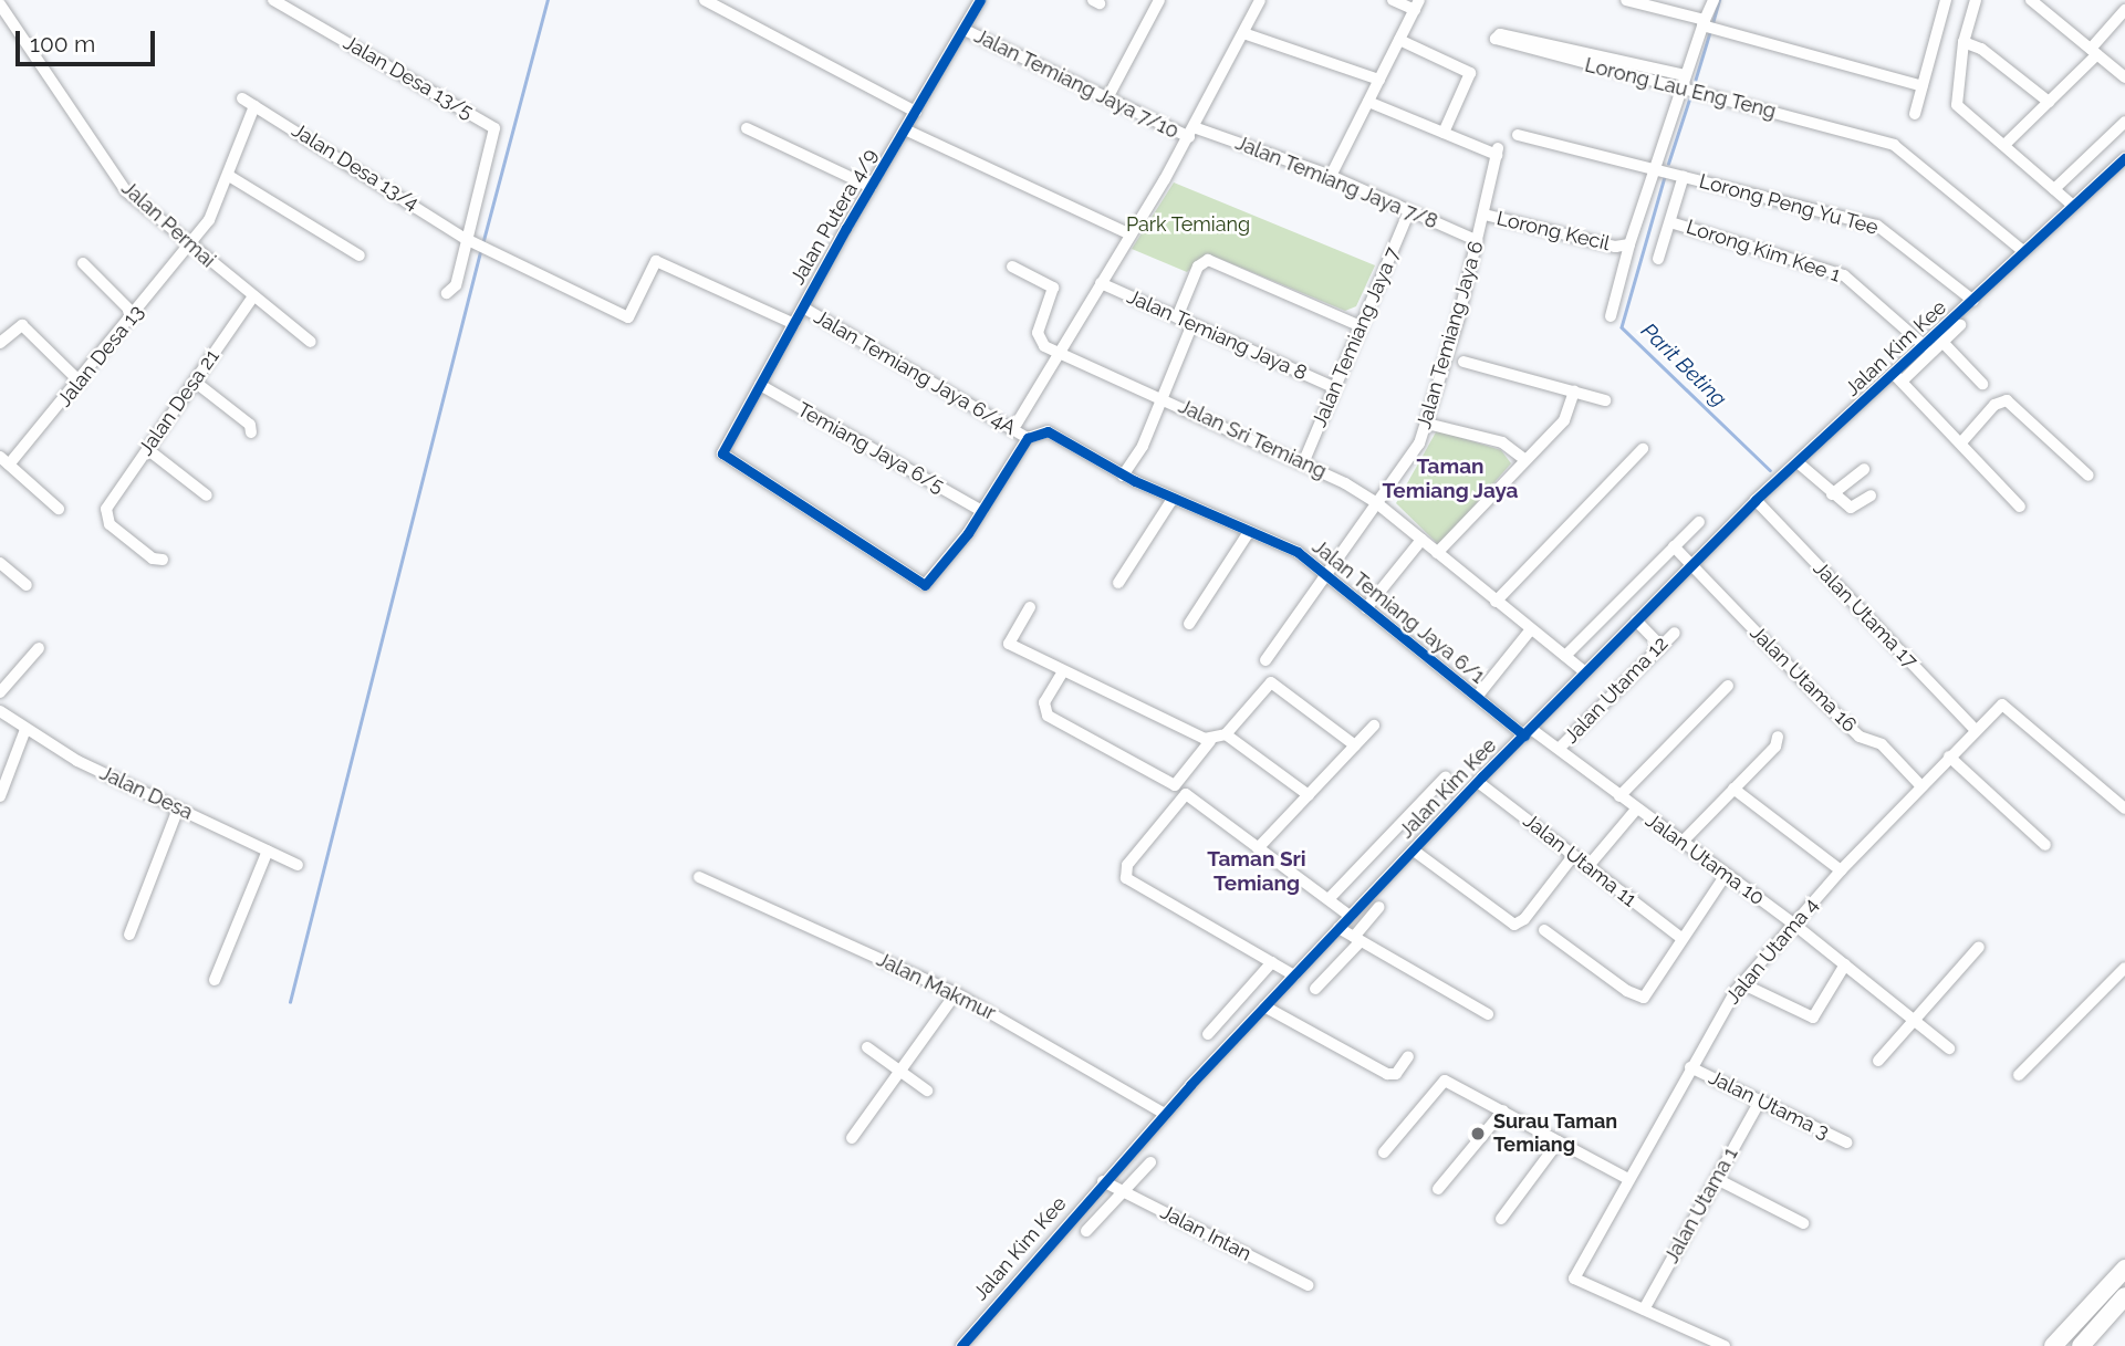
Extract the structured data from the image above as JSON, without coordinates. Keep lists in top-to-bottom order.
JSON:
{
  "streets": {
    "street": [
      "Jalan Desa 13/5",
      "Jalan Temiang Jaya 7/10",
      "Lorong Lau Eng Teng",
      "Jalan Desa 13/4",
      "Jalan Temiang Jaya 7/8",
      "Lorong Peng Yu Tee",
      "Jalan Putera 4/9",
      "Jalan Permai",
      "Lorong Kecil",
      "Lorong Kim Kee 1",
      "Jalan Temiang Jaya 8",
      "Jalan Temiang Jaya 6",
      "Jalan Temiang Jaya 7",
      "Jalan Kim Kee",
      "Jalan Desa 13",
      "Jalan Temiang Jaya 6/4A",
      "Jalan Desa 21",
      "Jalan Sri Temiang",
      "Temiang Jaya 6/5",
      "Jalan Temiang Jaya 6/1",
      "Jalan Utama 17",
      "Jalan Utama 16",
      "Jalan Utama 12",
      "Jalan Desa",
      "Jalan Utama 10",
      "Jalan Utama 11",
      "Jalan Utama 4",
      "Jalan Makmur",
      "Jalan Utama 3",
      "Jalan Utama 1",
      "Jalan Intan"
    ]
  },
  "crossings": [
    ["Jalan Desa 13/5", "Jalan Desa 13/4"],
    ["Jalan Temiang Jaya 7/10", "Jalan Temiang Jaya 7/8"],
    ["Jalan Temiang Jaya 7/10", "Jalan Putera 4/9"],
    ["Lorong Lau Eng Teng", "Lorong Kecil"],
    ["Lorong Lau Eng Teng", "Jalan Kim Kee"],
    ["Jalan Desa 13/4", "Jalan Putera 4/9"],
    ["Jalan Temiang Jaya 7/8", "Jalan Temiang Jaya 6"],
    ["Jalan Temiang Jaya 7/8", "Jalan Temiang Jaya 7"],
    ["Lorong Peng Yu Tee", "Lorong Kecil"],
    ["Lorong Peng Yu Tee", "Jalan Kim Kee"],
    ["Jalan Putera 4/9", "Jalan Temiang Jaya 6/4A"],
    ["Jalan Putera 4/9", "Temiang Jaya 6/5"],
    ["Jalan Permai", "Jalan Desa 13"],
    ["Jalan Permai", "Jalan Desa 21"],
    ["Lorong Kecil", "Jalan Temiang Jaya 6"],
    ["Lorong Kim Kee 1", "Jalan Kim Kee"],
    ["Jalan Temiang Jaya 8", "Jalan Temiang Jaya 7"],
    ["Jalan Temiang Jaya 6", "Jalan Sri Temiang"],
    ["Jalan Temiang Jaya 6", "Jalan Temiang Jaya 6/1"],
    ["Jalan Temiang Jaya 7", "Jalan Sri Temiang"],
    ["Jalan Kim Kee", "Jalan Sri Temiang"],
    ["Jalan Kim Kee", "Jalan Temiang Jaya 6/1"],
    ["Jalan Kim Kee", "Jalan Utama 17"],
    ["Jalan Kim Kee", "Jalan Utama 16"],
    ["Jalan Kim Kee", "Jalan Utama 10"],
    ["Jalan Kim Kee", "Jalan Utama 11"],
    ["Jalan Kim Kee", "Jalan Makmur"],
    ["Jalan Kim Kee", "Jalan Intan"],
    ["Jalan Temiang Jaya 6/4A", "Jalan Temiang Jaya 6/1"],
    ["Jalan Temiang Jaya 6/1", "Jalan Utama 10"],
    ["Jalan Utama 17", "Jalan Utama 4"],
    ["Jalan Utama 16", "Jalan Utama 4"],
    ["Jalan Utama 12", "Jalan Utama 10"],
    ["Jalan Utama 10", "Jalan Utama 4"],
    ["Jalan Utama 4", "Jalan Utama 3"],
    ["Jalan Utama 4", "Jalan Utama 1"],
    ["Jalan Utama 3", "Jalan Utama 1"]
  ],
  "districts": ["Taman Temiang Jaya", "Taman Sri Temiang"],
  "water": ["Parit Beting"],
  "parks": ["Park Temiang"],
  "places": ["Surau Taman Temiang"],
  "scale_bar": "100 m"
}
